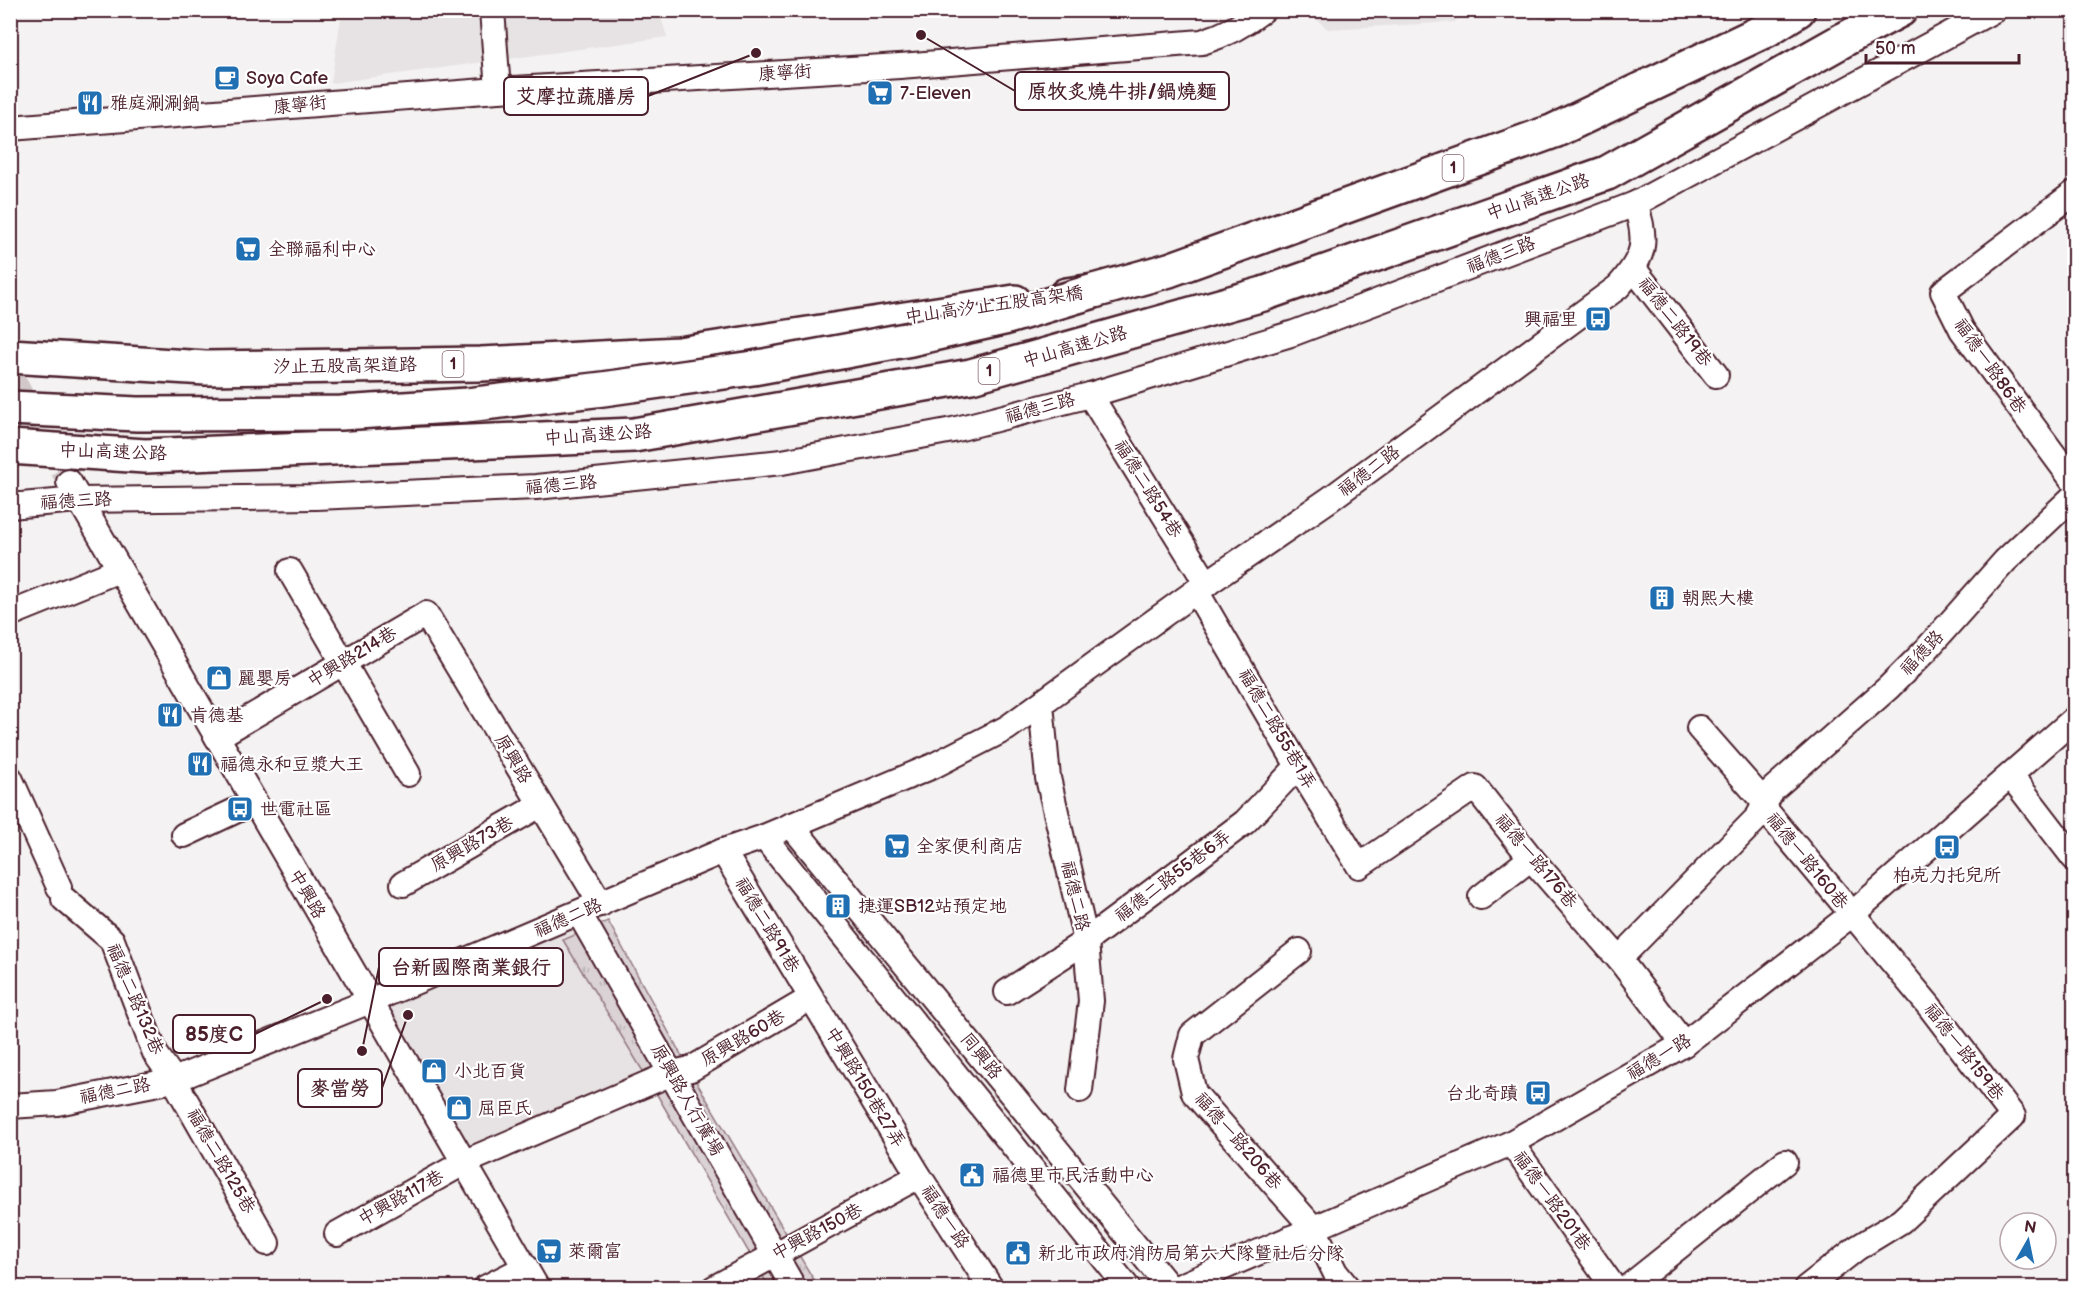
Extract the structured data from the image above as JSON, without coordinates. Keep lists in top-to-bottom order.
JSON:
{
  "streets": {
    "highway": [
      "1",
      "中山高速公路",
      "中山高汐止五股高架橋",
      "汐止五股高架道路"
    ],
    "street": [
      "康寧街",
      "福德三路",
      "福德二路19巷",
      "福德一路86巷",
      "福德二路",
      "福德二路54巷",
      "福德路",
      "中興路214巷",
      "福德二路55巷1弄",
      "原興路",
      "原興路73巷",
      "福德一路176巷",
      "福德一路160巷",
      "福德二路55巷6弄",
      "中興路",
      "福德二路91巷",
      "福德二路132巷",
      "原興路60巷",
      "福德一路159巷",
      "同興路",
      "福德一路",
      "中興路150巷27弄",
      "原興路人行廣場",
      "福德一路206巷",
      "福德二路125巷",
      "中興路117巷",
      "福德一路201巷",
      "中興路150巷"
    ]
  },
  "crossings": [
    ["1", "中山高汐止五股高架橋"],
    ["福德三路", "福德二路"],
    ["福德三路", "福德二路54巷"],
    ["福德三路", "中興路"],
    ["中山高汐止五股高架橋", "汐止五股高架道路"],
    ["福德二路19巷", "福德二路"],
    ["福德二路", "福德二路54巷"],
    ["福德二路", "福德二路55巷1弄"],
    ["福德二路", "原興路"],
    ["福德二路", "福德二路55巷6弄"],
    ["福德二路", "中興路"],
    ["福德二路", "福德二路91巷"],
    ["福德二路", "福德二路132巷"],
    ["福德二路", "同興路"],
    ["福德二路", "原興路人行廣場"],
    ["福德二路", "福德二路125巷"],
    ["福德二路54巷", "福德二路55巷1弄"],
    ["福德路", "福德一路176巷"],
    ["福德路", "福德一路160巷"],
    ["中興路214巷", "原興路"],
    ["中興路214巷", "中興路"],
    ["福德二路55巷1弄", "福德一路176巷"],
    ["福德二路55巷1弄", "福德二路55巷6弄"],
    ["原興路", "原興路73巷"],
    ["原興路", "原興路人行廣場"],
    ["福德一路176巷", "福德一路"],
    ["福德一路160巷", "福德一路159巷"],
    ["福德一路160巷", "福德一路"],
    ["中興路", "原興路60巷"],
    ["中興路", "中興路117巷"],
    ["福德二路91巷", "原興路60巷"],
    ["福德二路91巷", "中興路150巷27弄"],
    ["福德二路132巷", "福德二路125巷"],
    ["原興路60巷", "中興路150巷27弄"],
    ["原興路60巷", "原興路人行廣場"],
    ["原興路60巷", "中興路117巷"],
    ["福德一路159巷", "福德一路"],
    ["福德一路", "中興路150巷27弄"],
    ["福德一路", "福德一路206巷"],
    ["福德一路", "福德一路201巷"],
    ["福德一路", "中興路150巷"],
    ["中興路150巷27弄", "中興路150巷"],
    ["原興路人行廣場", "中興路150巷"]
  ],
  "places": {
    "other": [
      "原牧炙燒牛排/鍋燒麵",
      "艾摩拉蔬膳房",
      "85度C",
      "麥當勞",
      "台新國際商業銀行"
    ],
    "cafe": ["Soya Cafe"],
    "supermarket": [
      "7-Eleven",
      "全聯福利中心",
      "全家便利商店",
      "萊爾富"
    ],
    "restaurant": ["雅庭涮涮鍋", "肯德基", "福德永和豆漿大王"],
    "bus stop": [
      "興福里",
      "世電社區",
      "柏克力托兒所",
      "台北奇蹟"
    ],
    "building": ["朝熙大樓", "捷運SB12站預定地"],
    "shop": ["麗嬰房", "小北百貨", "屈臣氏"],
    "public building": ["福德里市民活動中心", "新北市政府消防局第六大隊暨社后分隊"]
  },
  "scale_bar": "50 m",
  "north": "top"
}
